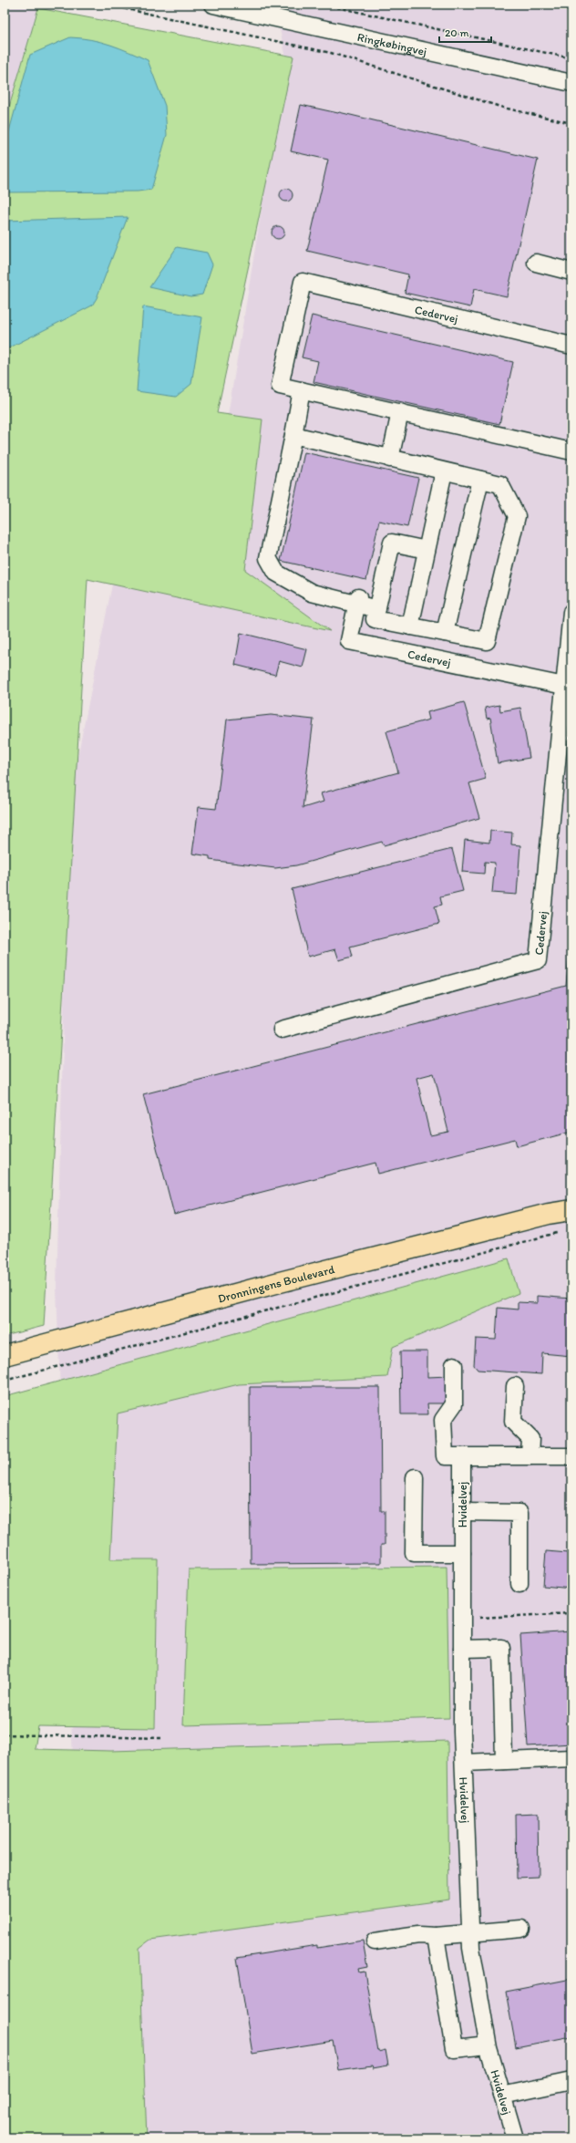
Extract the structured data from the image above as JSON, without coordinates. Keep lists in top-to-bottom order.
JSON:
{
  "streets": {
    "main road": ["Dronningens Boulevard"],
    "street": ["Ringkøbingvej", "Cedervej", "Hvidelvej"]
  },
  "scale_bar": "20 m"
}
